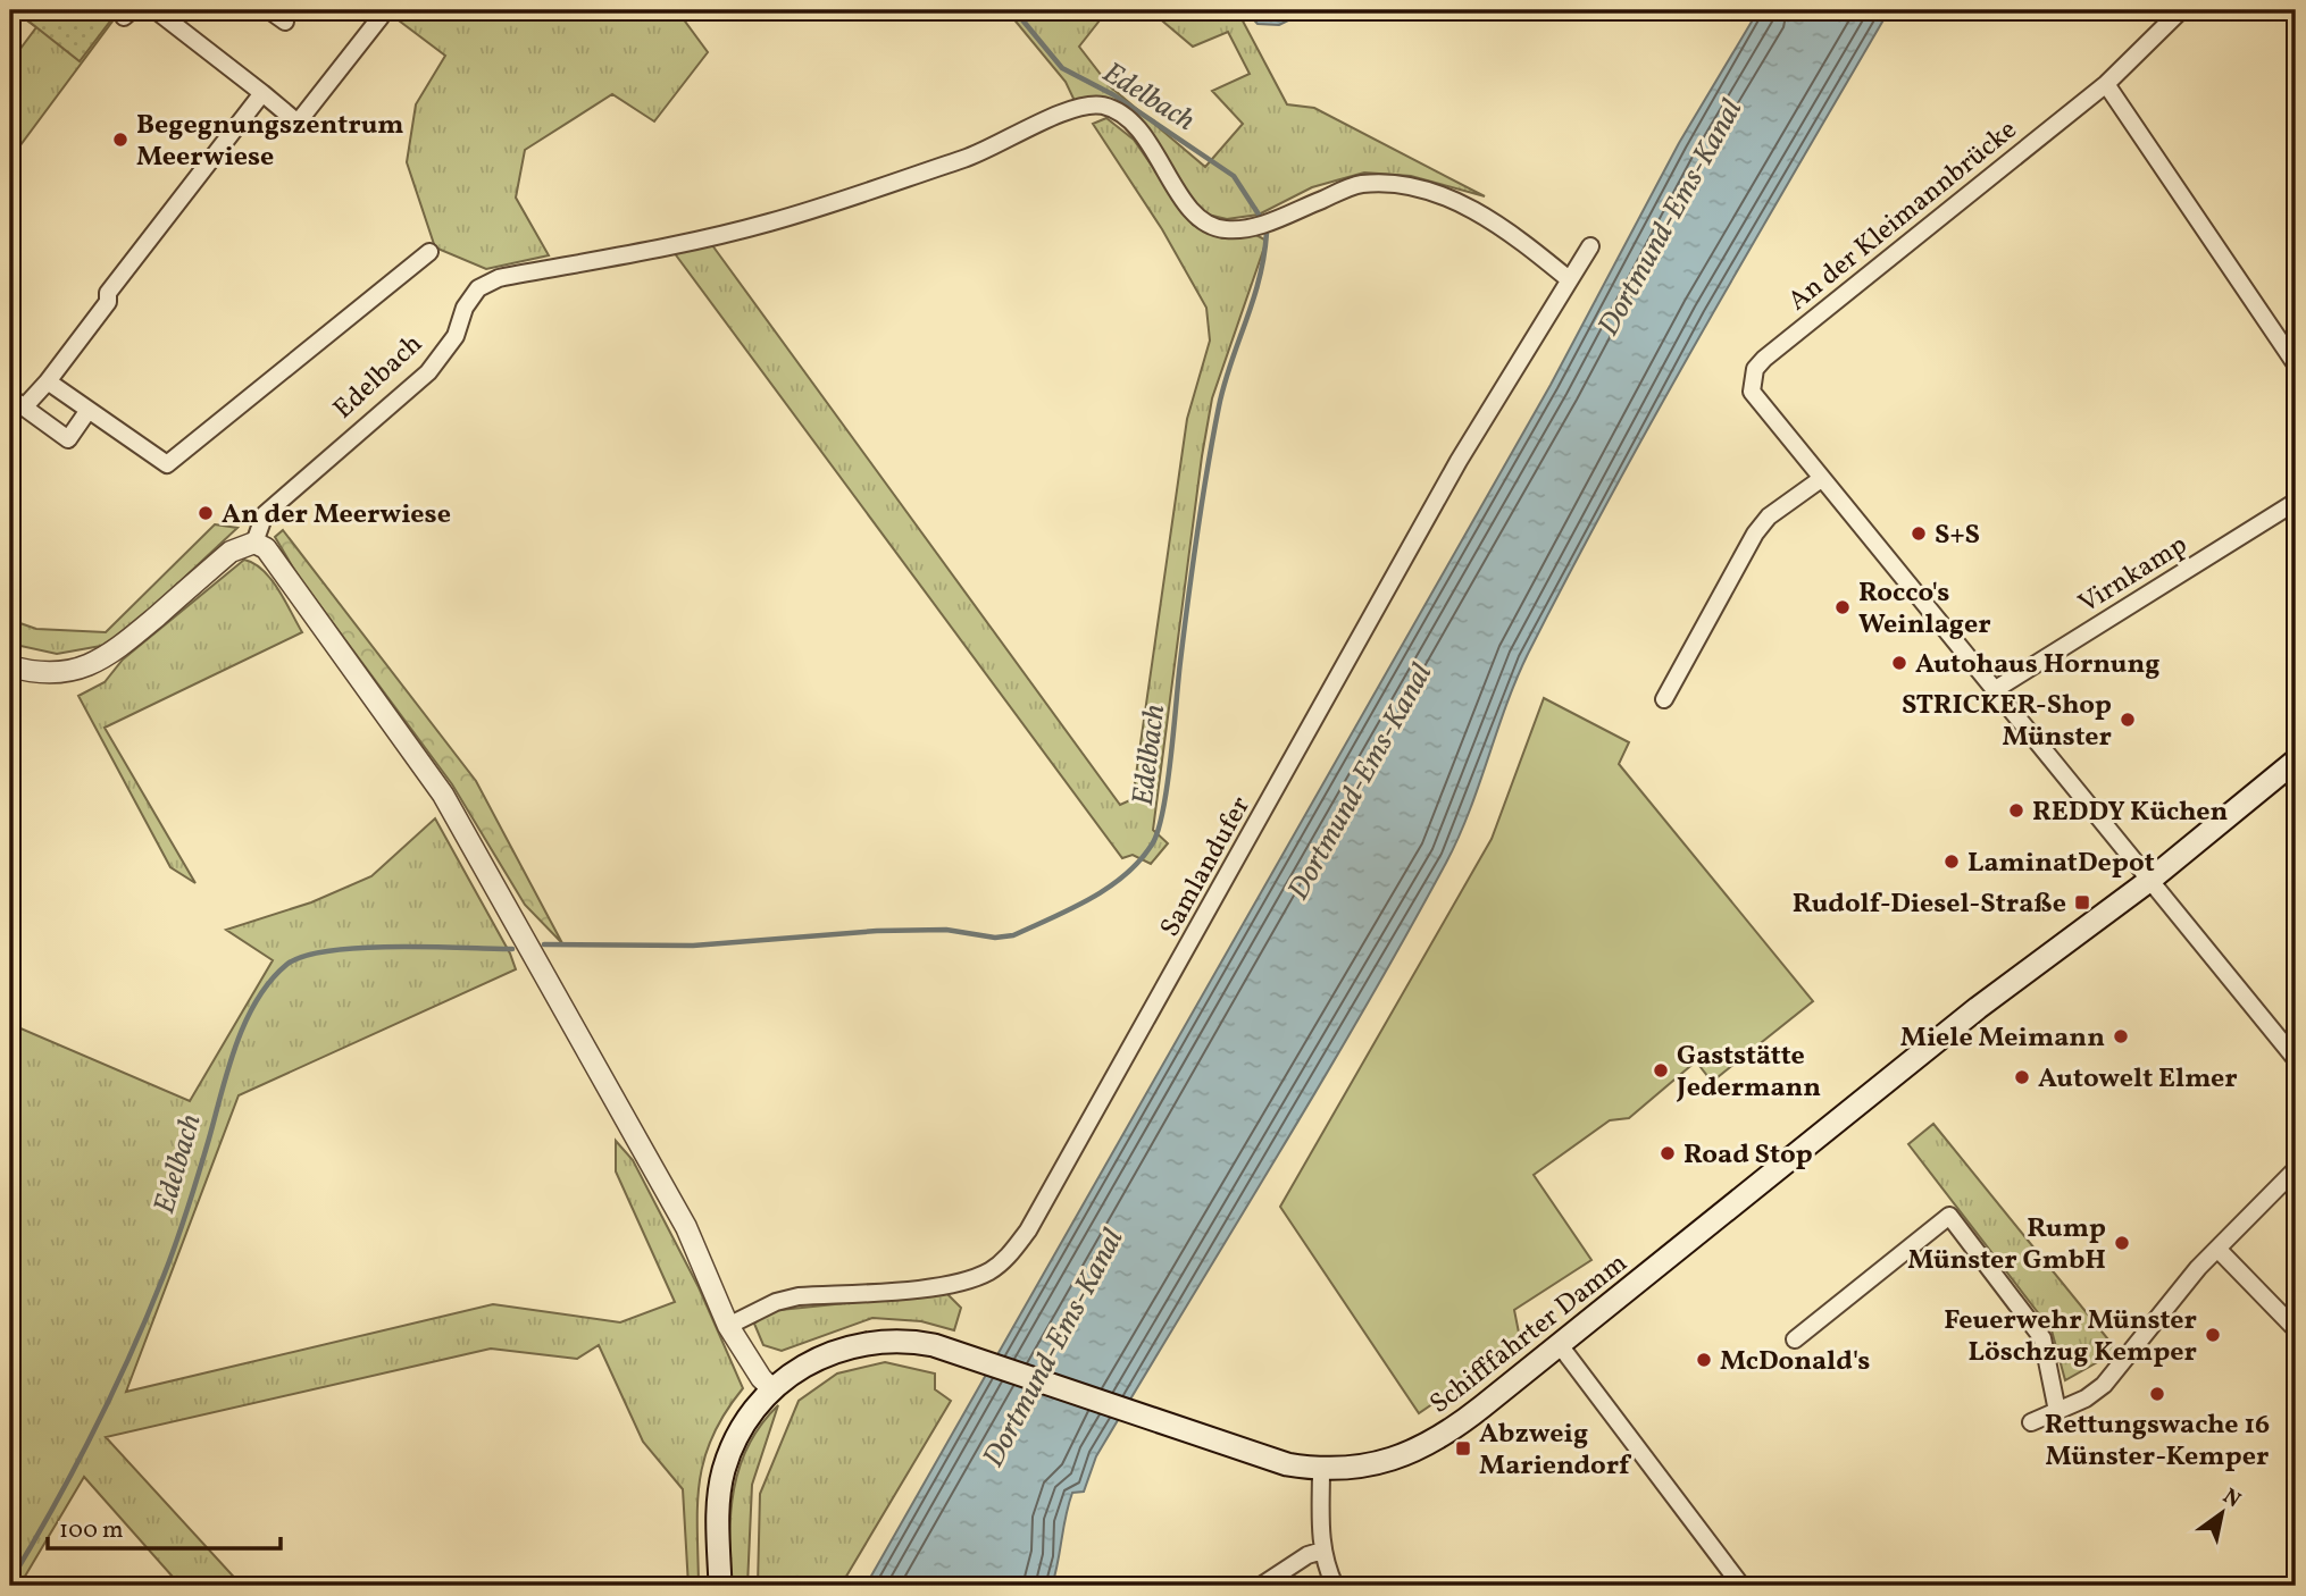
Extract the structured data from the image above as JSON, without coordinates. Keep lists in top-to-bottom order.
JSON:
{
  "streets": {
    "main road": ["Schifffahrter Damm"],
    "street": [
      "An der Kleimannbrücke",
      "Edelbach",
      "Virnkamp",
      "Samlandufer"
    ]
  },
  "crossings": [
    ["An der Kleimannbrücke", "Virnkamp"],
    ["An der Kleimannbrücke", "Schifffahrter Damm"],
    ["Edelbach", "Samlandufer"]
  ],
  "water": ["Edelbach", "Dortmund-Ems-Kanal"],
  "places": {
    "other": [
      "Begegnungszentrum Meerwiese",
      "An der Meerwiese",
      "S+S",
      "Rocco's Weinlager",
      "Autohaus Hornung",
      "STRICKER-Shop Münster",
      "REDDY Küchen",
      "LaminatDepot",
      "Miele Meimann",
      "Gaststätte Jedermann",
      "Autowelt Elmer",
      "Road Stop",
      "Rump Münster GmbH",
      "Feuerwehr Münster Löschzug Kemper",
      "McDonald's",
      "Rettungswache 16 Münster-Kemper"
    ],
    "transit": ["Rudolf-Diesel-Straße", "Abzweig Mariendorf"]
  },
  "scale_bar": "100 m",
  "north": "top right"
}
